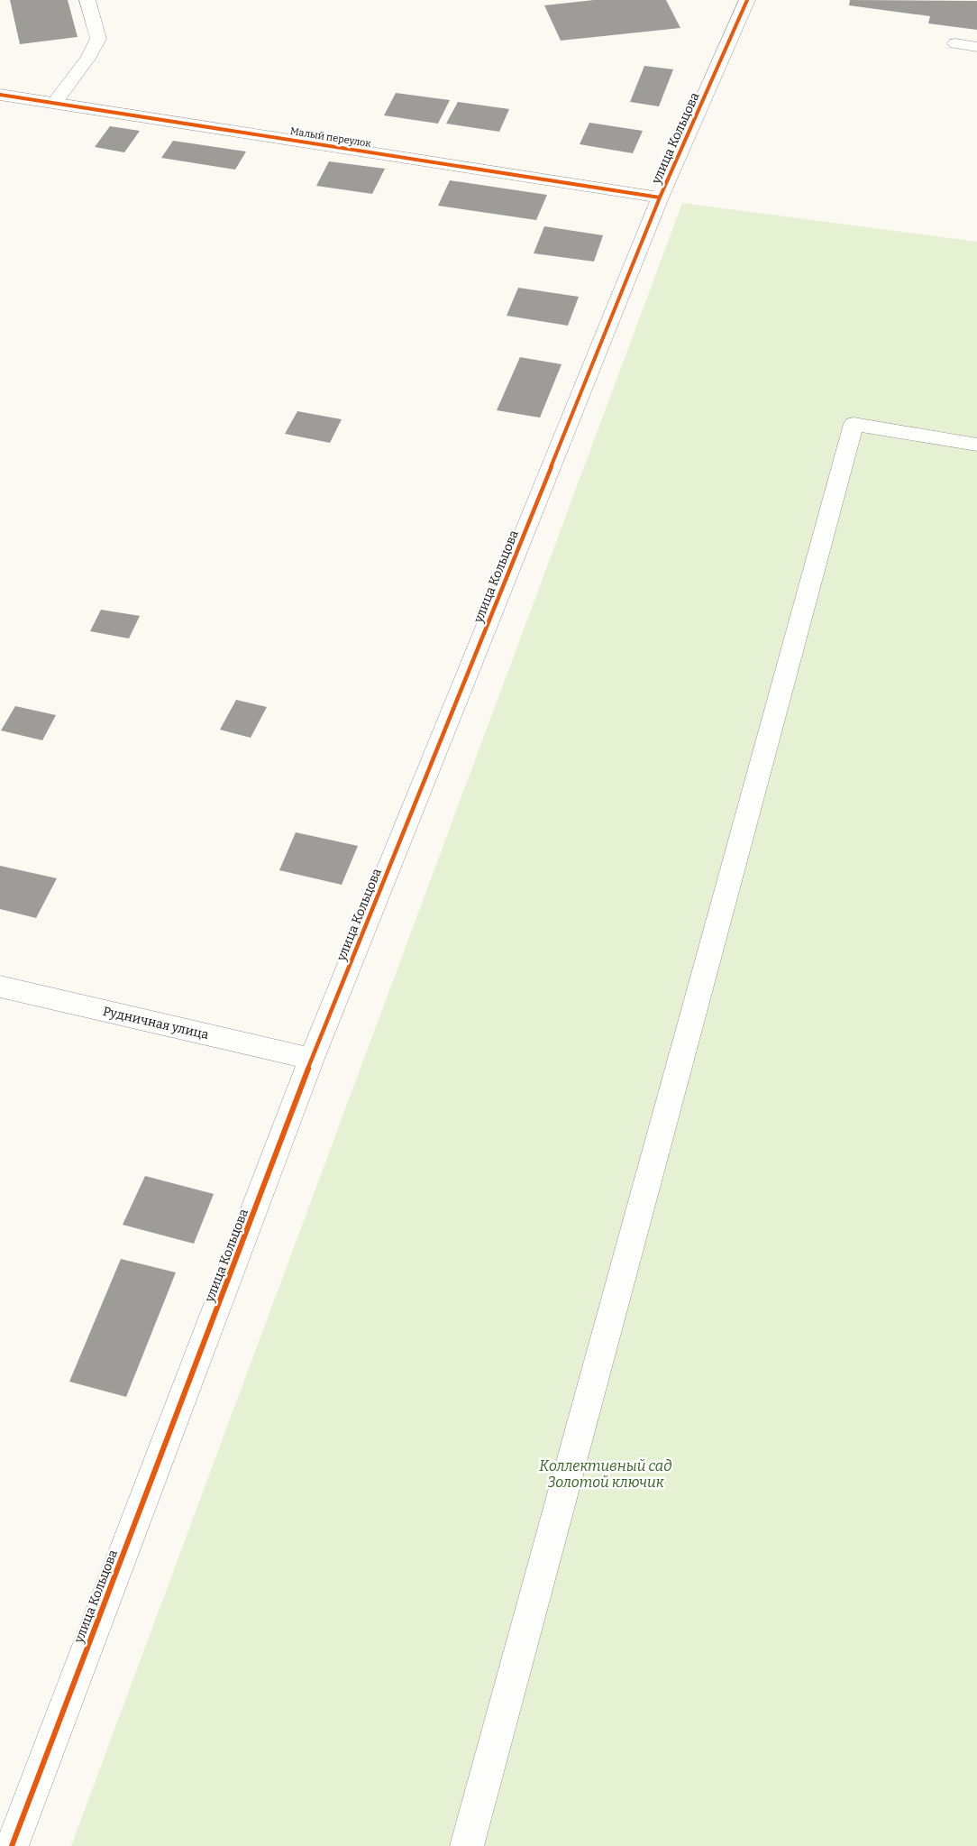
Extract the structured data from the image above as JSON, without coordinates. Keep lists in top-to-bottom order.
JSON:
{
  "streets": {
    "street": ["Малый переулок", "улица Кольцова", "Рудничная улица"]
  },
  "crossings": [
    ["Малый переулок", "улица Кольцова"],
    ["улица Кольцова", "Рудничная улица"]
  ],
  "parks": ["Коллективный сад Золотой ключик"]
}
